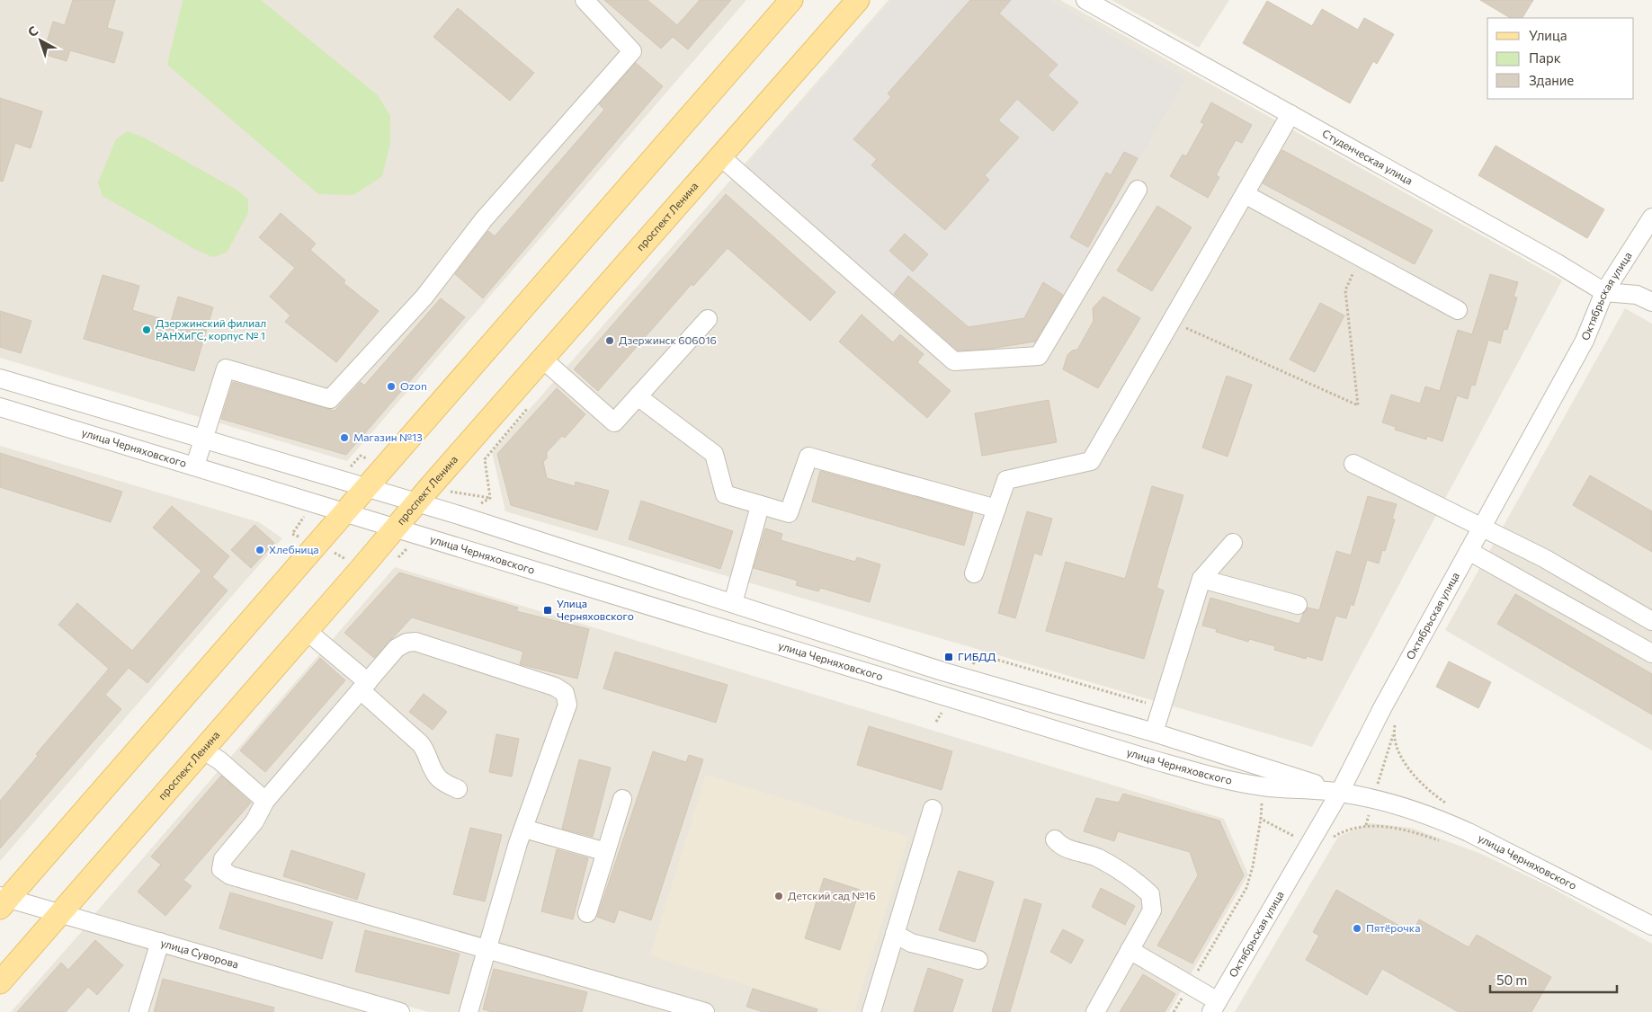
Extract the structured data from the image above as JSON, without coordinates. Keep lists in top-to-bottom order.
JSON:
{
  "streets": {
    "main road": ["проспект Ленина"],
    "street": [
      "Студенческая улица",
      "Октябрьская улица",
      "улица Черняховского",
      "улица Суворова"
    ]
  },
  "crossings": [
    ["Студенческая улица", "Октябрьская улица"],
    ["проспект Ленина", "улица Черняховского"],
    ["проспект Ленина", "улица Суворова"],
    ["Октябрьская улица", "улица Черняховского"]
  ],
  "places": {
    "other": [
      "Дзержинский филиал РАНХиГС, корпус № 1",
      "Дзержинск 606016",
      "Ozon",
      "Магазин №13",
      "Хлебница",
      "Детский сад №16",
      "Пятёрочка"
    ],
    "transit": ["Улица Черняховского", "ГИБДД"]
  },
  "legend": ["Улица", "Парк", "Здание"],
  "scale_bar": "50 m",
  "north": "top left"
}
